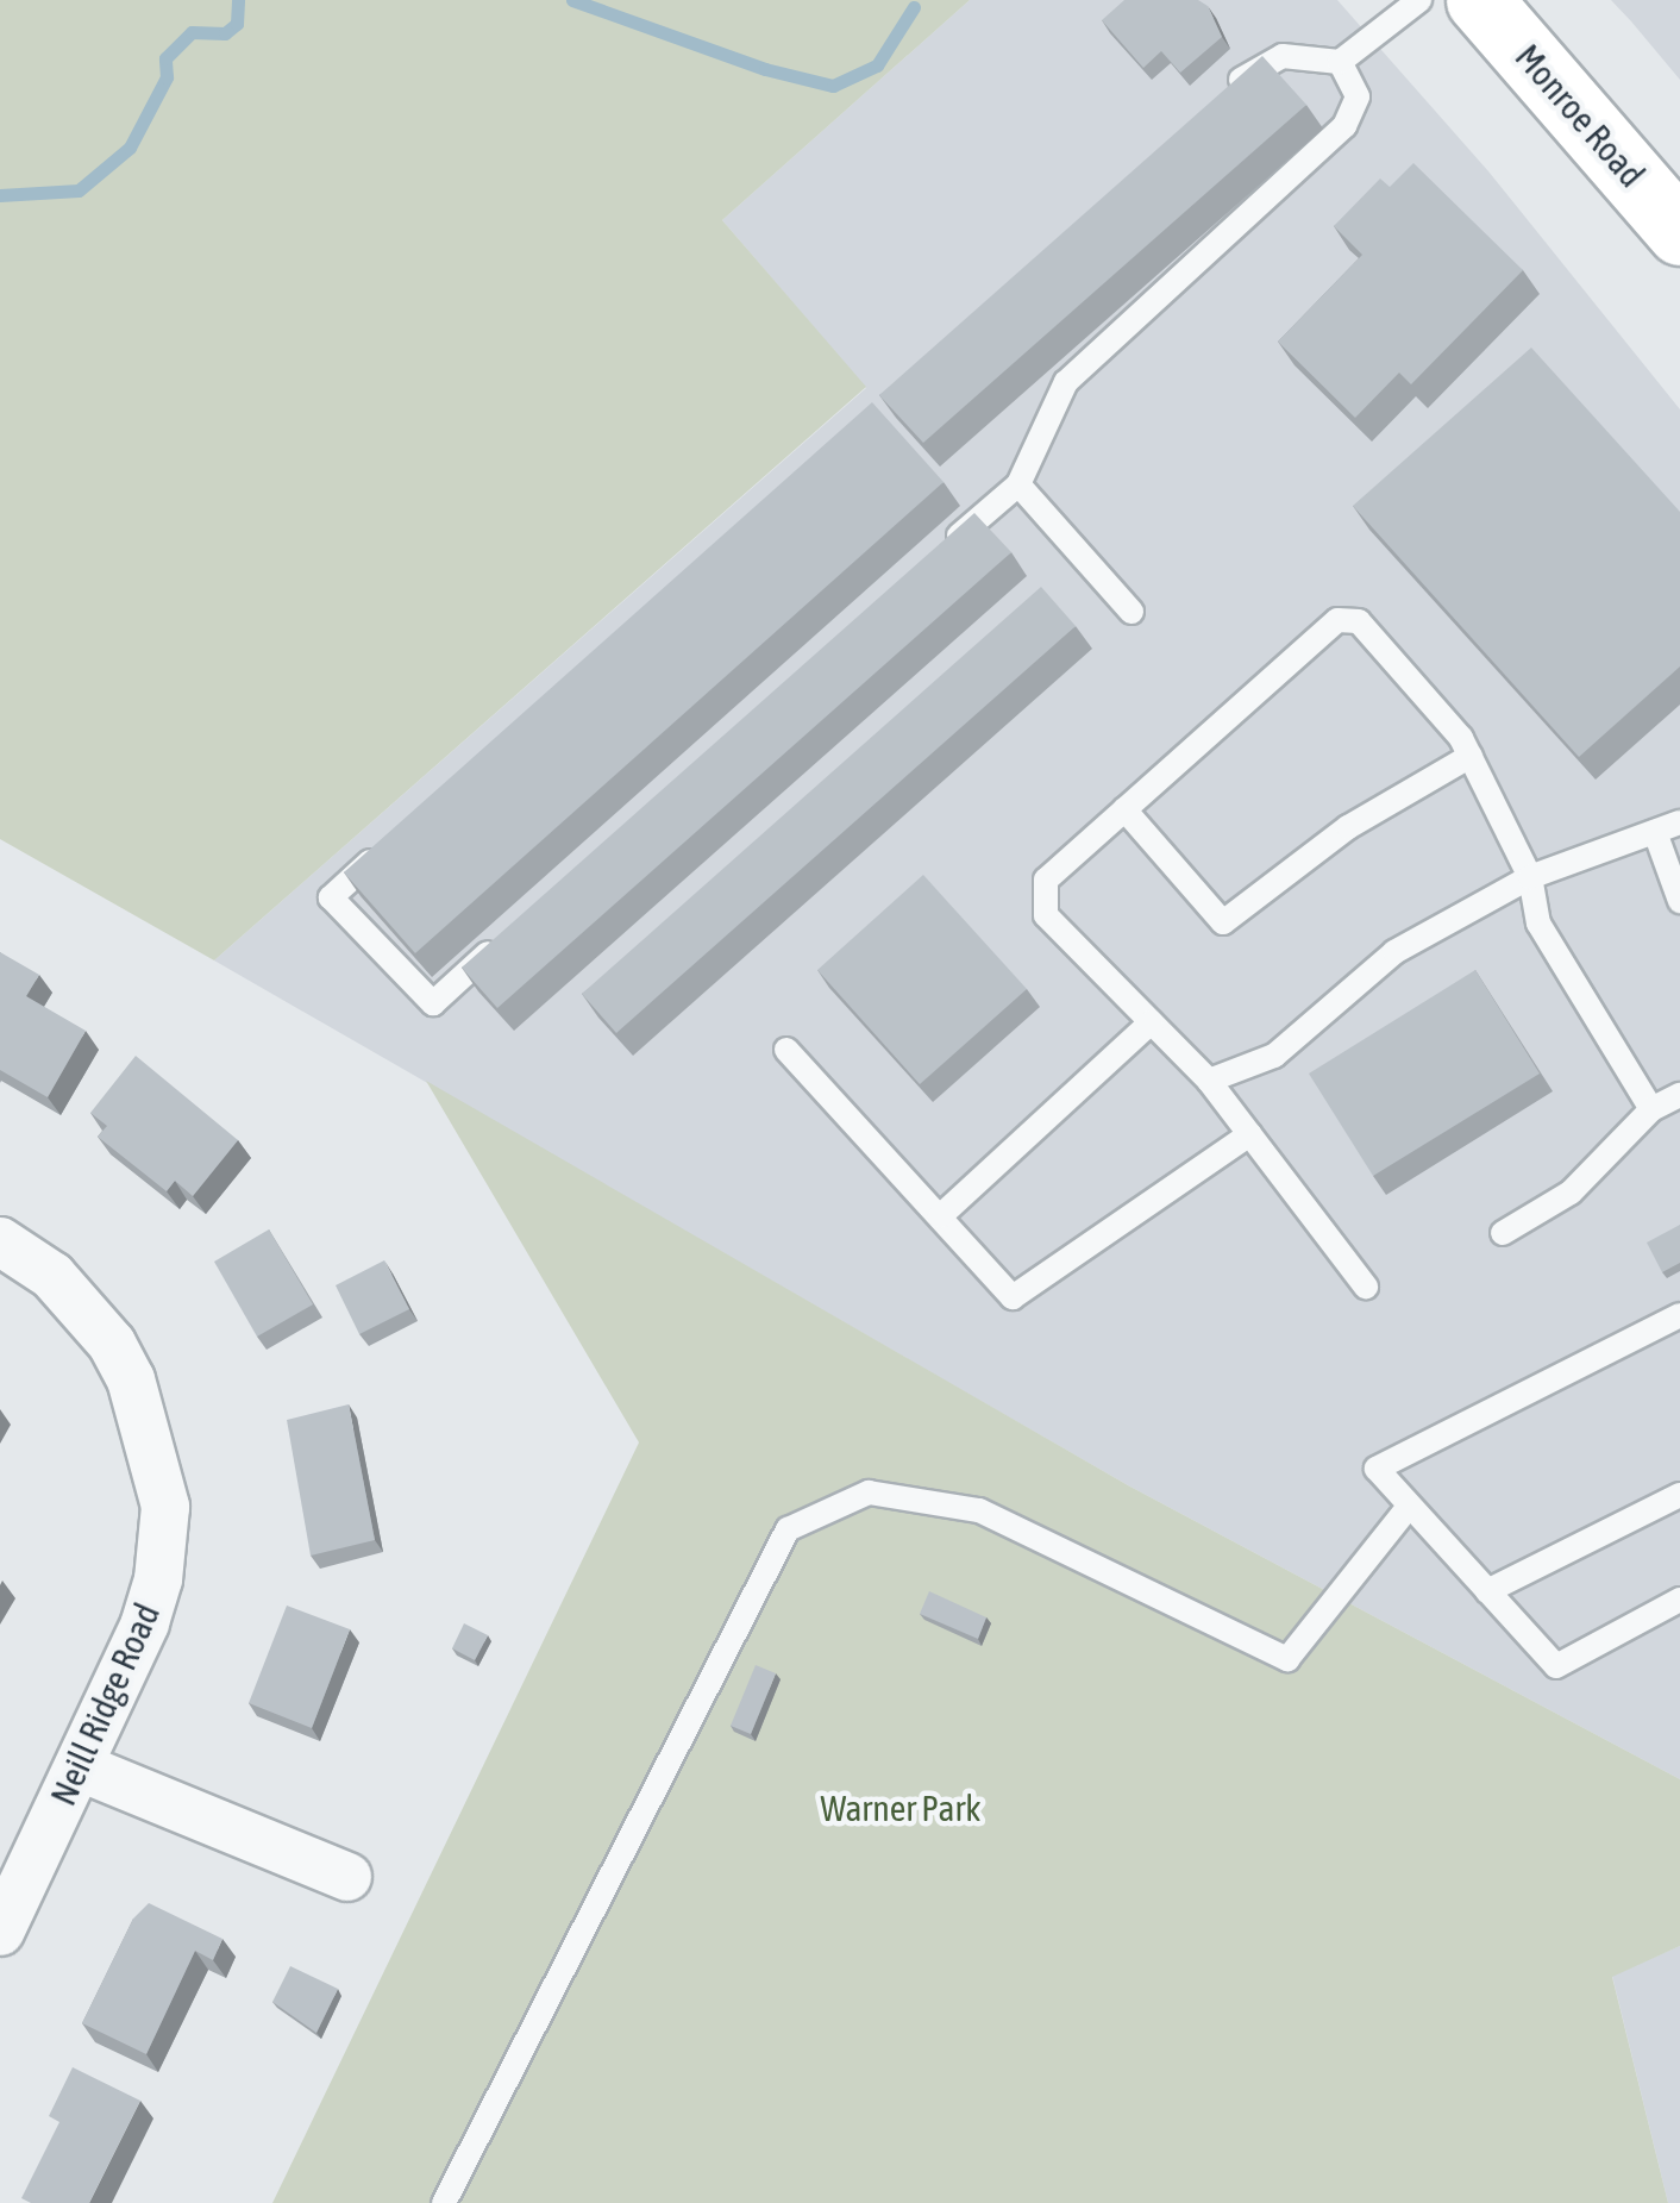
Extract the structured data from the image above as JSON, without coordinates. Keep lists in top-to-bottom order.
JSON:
{
  "streets": {
    "main road": ["Monroe Road"],
    "street": ["Neill Ridge Road"]
  },
  "parks": ["Warner Park"]
}
